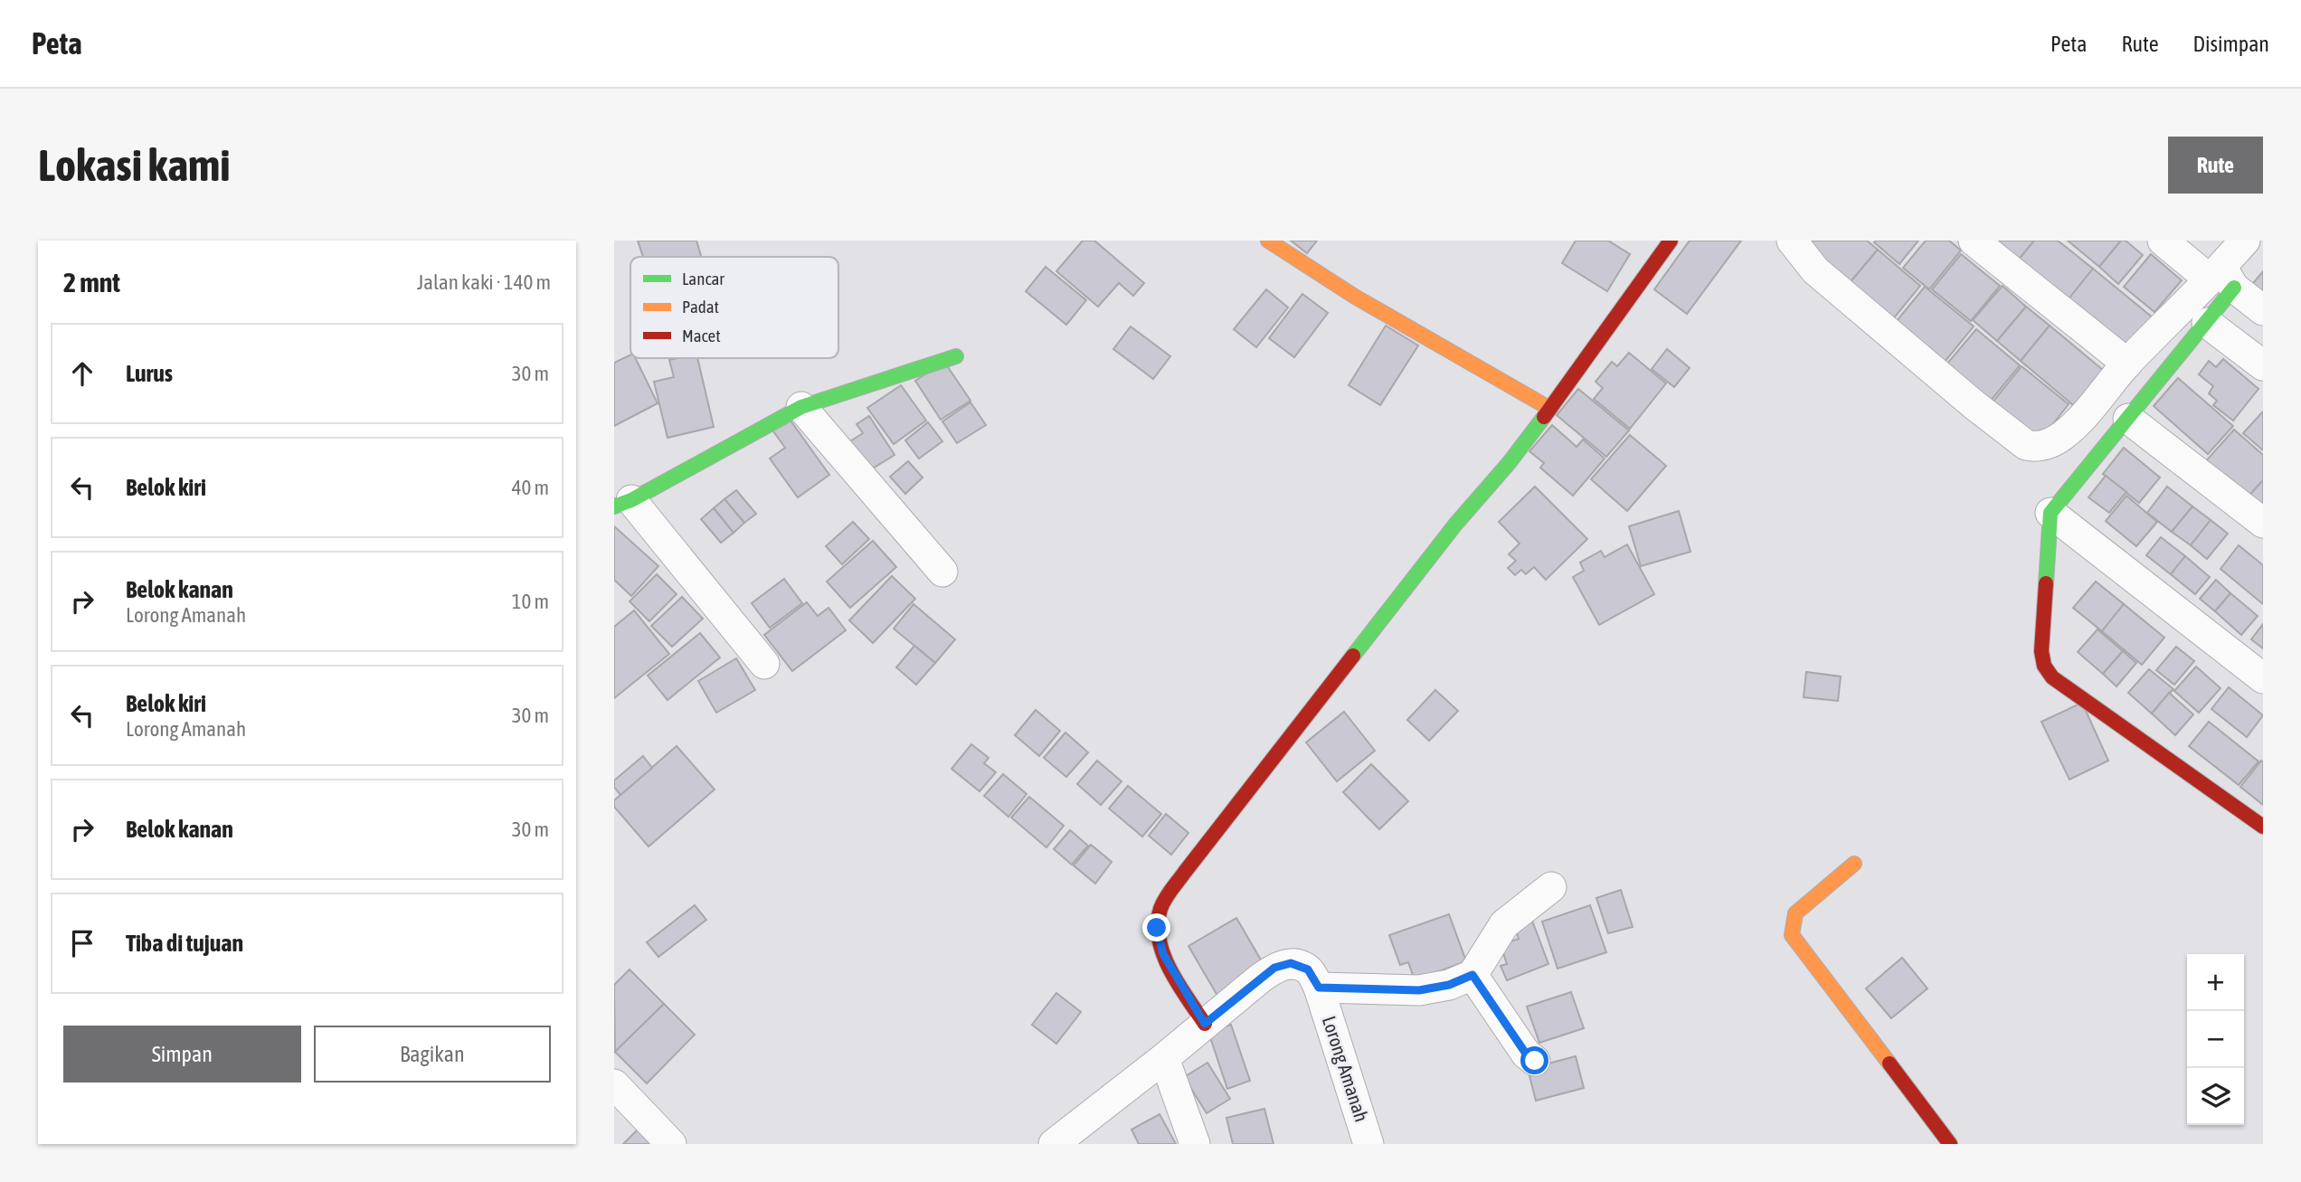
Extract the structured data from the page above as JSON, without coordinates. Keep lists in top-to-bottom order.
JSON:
{
  "streets": {
    "street": ["Lorong Amanah"]
  },
  "legend": ["Lancar", "Padat", "Macet"],
  "page": {
    "header": "Peta",
    "nav": ["Peta", "Rute", "Disimpan"],
    "buttons": [
      "Rute",
      ["Simpan", "Bagikan"]
    ],
    "title": "Lokasi kami",
    "heading": ["2 mnt", "Jalan kaki · 140 m"],
    "list": [
      ["Lurus", "30 m"],
      ["Belok kiri", "40 m"],
      ["Belok kanan", "Lorong Amanah", "10 m"],
      ["Belok kiri", "Lorong Amanah", "30 m"],
      ["Belok kanan", "30 m"],
      "Tiba di tujuan"
    ],
    "map_buttons": ["+", "−"]
  }
}
